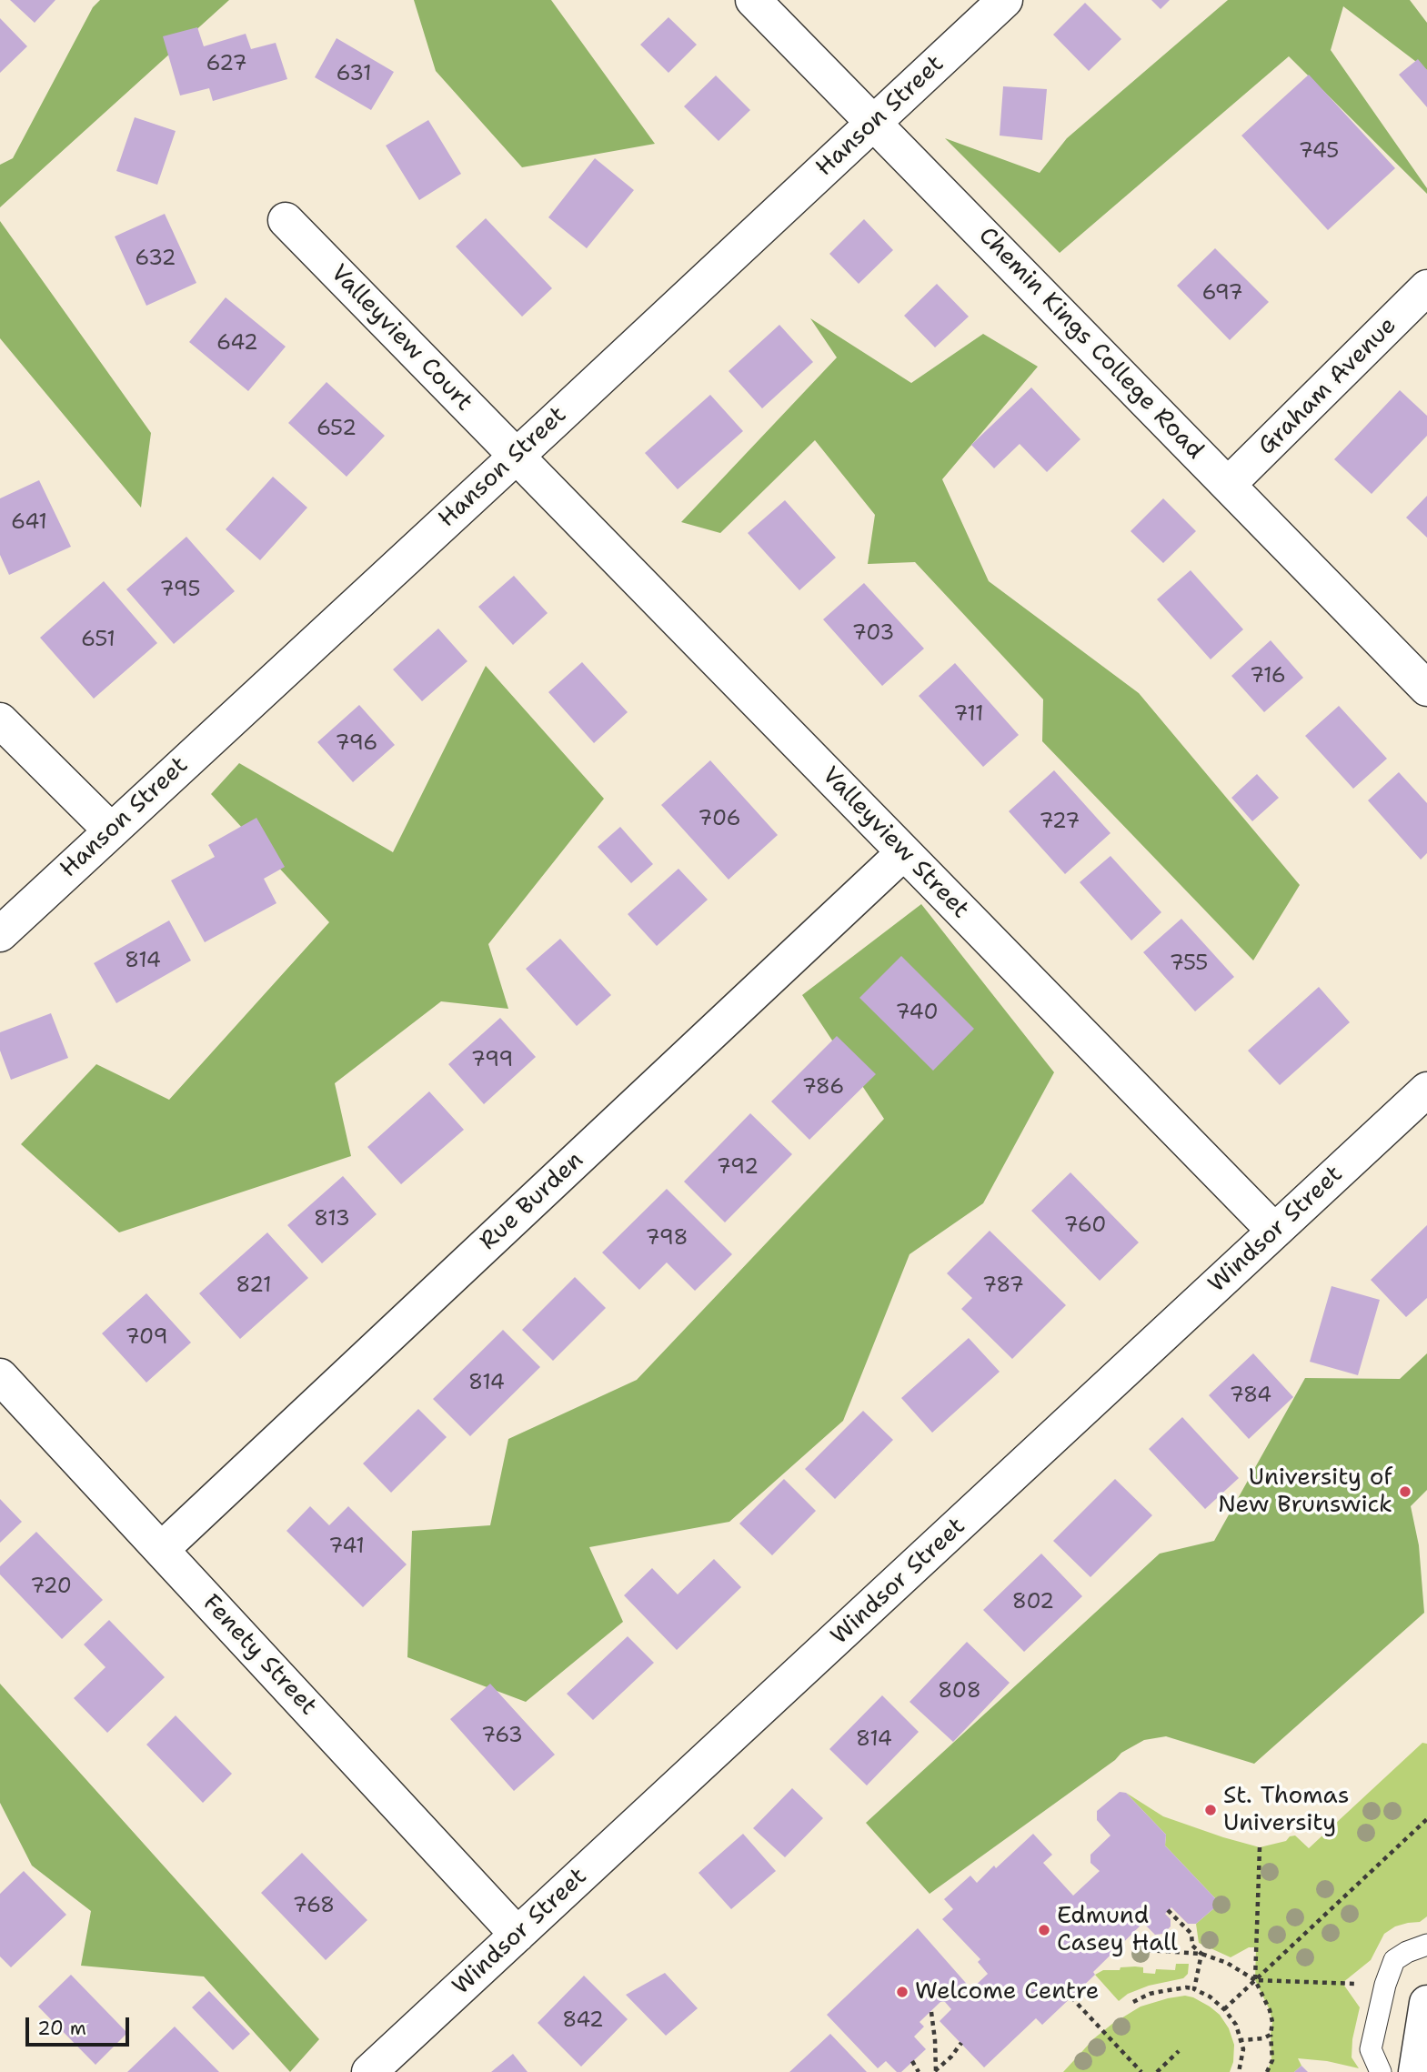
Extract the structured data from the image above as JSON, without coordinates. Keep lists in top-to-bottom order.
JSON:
{
  "streets": {
    "street": [
      "Hanson Street",
      "Valleyview Court",
      "Chemin Kings College Road",
      "Graham Avenue",
      "Valleyview Street",
      "Rue Burden",
      "Windsor Street",
      "Fenety Street"
    ]
  },
  "crossings": [
    ["Hanson Street", "Valleyview Court"],
    ["Hanson Street", "Chemin Kings College Road"],
    ["Hanson Street", "Valleyview Street"],
    ["Valleyview Court", "Valleyview Street"],
    ["Chemin Kings College Road", "Graham Avenue"],
    ["Valleyview Street", "Rue Burden"],
    ["Valleyview Street", "Windsor Street"],
    ["Rue Burden", "Fenety Street"],
    ["Windsor Street", "Fenety Street"]
  ],
  "places": [
    "University of New Brunswick",
    "St. Thomas University",
    "Edmund Casey Hall",
    "Welcome Centre"
  ],
  "house_numbers": [
    "627",
    "631",
    "745",
    "632",
    "697",
    "642",
    "652",
    "641",
    "795",
    "703",
    "651",
    "716",
    "711",
    "796",
    "706",
    "727",
    "814",
    "755",
    "740",
    "799",
    "786",
    "792",
    "813",
    "760",
    "798",
    "821",
    "787",
    "709",
    "814",
    "784",
    "741",
    "720",
    "802",
    "808",
    "763",
    "814",
    "768",
    "842"
  ],
  "scale_bar": "20 m"
}
